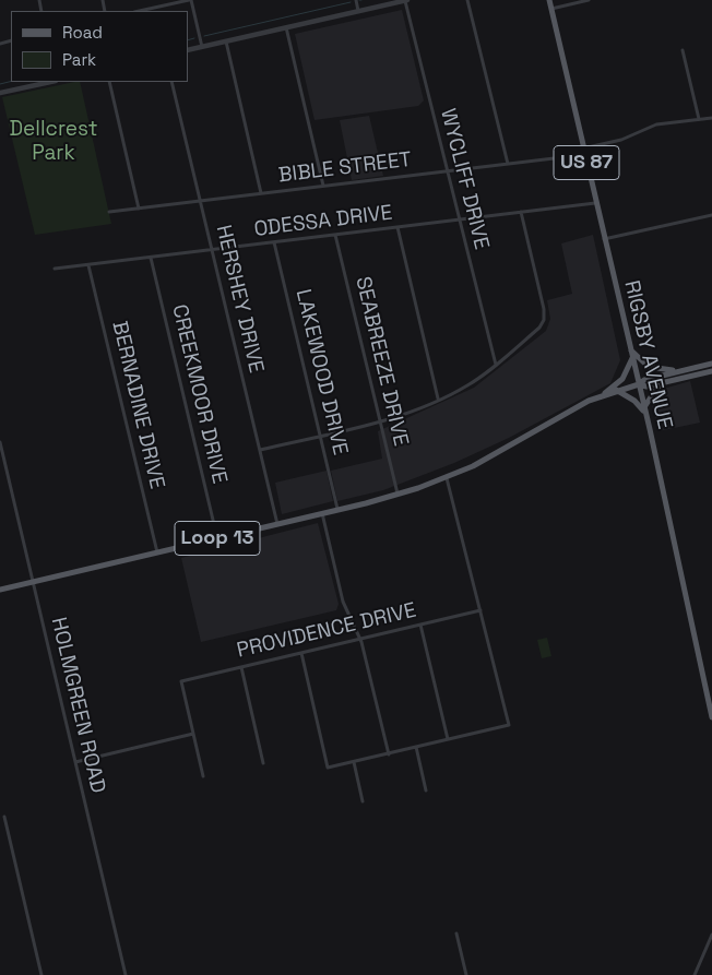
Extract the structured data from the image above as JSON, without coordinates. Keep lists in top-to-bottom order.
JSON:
{
  "streets": {
    "main road": ["US 87", "RIGSBY AVENUE", "Loop 13"],
    "street": [
      "BIBLE STREET",
      "WYCLIFF DRIVE",
      "ODESSA DRIVE",
      "HERSHEY DRIVE",
      "SEABREEZE DRIVE",
      "LAKEWOOD DRIVE",
      "CREEKMOOR DRIVE",
      "BERNADINE DRIVE",
      "PROVIDENCE DRIVE",
      "HOLMGREEN ROAD"
    ]
  },
  "crossings": [
    ["BIBLE STREET", "WYCLIFF DRIVE"],
    ["BIBLE STREET", "HERSHEY DRIVE"],
    ["BIBLE STREET", "RIGSBY AVENUE"],
    ["WYCLIFF DRIVE", "ODESSA DRIVE"],
    ["ODESSA DRIVE", "HERSHEY DRIVE"],
    ["ODESSA DRIVE", "RIGSBY AVENUE"],
    ["ODESSA DRIVE", "SEABREEZE DRIVE"],
    ["ODESSA DRIVE", "LAKEWOOD DRIVE"],
    ["ODESSA DRIVE", "CREEKMOOR DRIVE"],
    ["ODESSA DRIVE", "BERNADINE DRIVE"],
    ["HERSHEY DRIVE", "Loop 13"],
    ["RIGSBY AVENUE", "Loop 13"],
    ["SEABREEZE DRIVE", "Loop 13"],
    ["LAKEWOOD DRIVE", "Loop 13"],
    ["CREEKMOOR DRIVE", "Loop 13"],
    ["BERNADINE DRIVE", "Loop 13"],
    ["Loop 13", "HOLMGREEN ROAD"]
  ],
  "parks": ["Dellcrest Park"],
  "legend": ["Road", "Park"]
}
